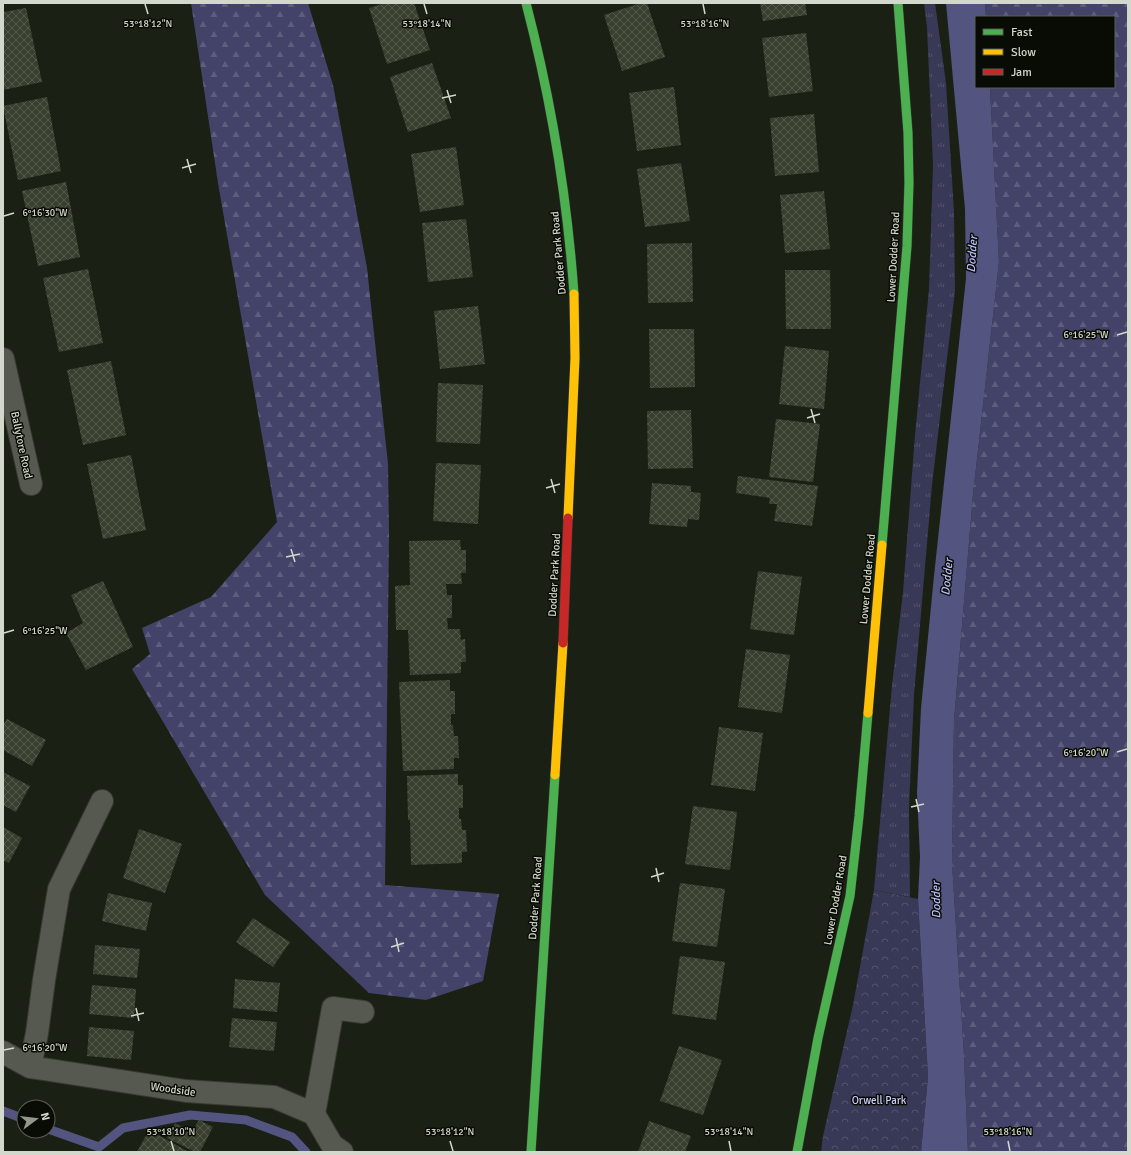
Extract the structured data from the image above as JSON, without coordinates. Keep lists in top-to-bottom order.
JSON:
{
  "streets": {
    "street": [
      "Dodder Park Road",
      "Lower Dodder Road",
      "Ballytore Road",
      "Woodside"
    ]
  },
  "water": ["Dodder"],
  "parks": ["Orwell Park"],
  "legend": ["Fast", "Slow", "Jam"],
  "north": "right",
  "coordinates": [
    "53°18'12\"N",
    "53°18'14\"N",
    "53°18'16\"N",
    "6°16'30\"W",
    "6°16'25\"W",
    "6°16'20\"W",
    "53°18'10\"N"
  ]
}
